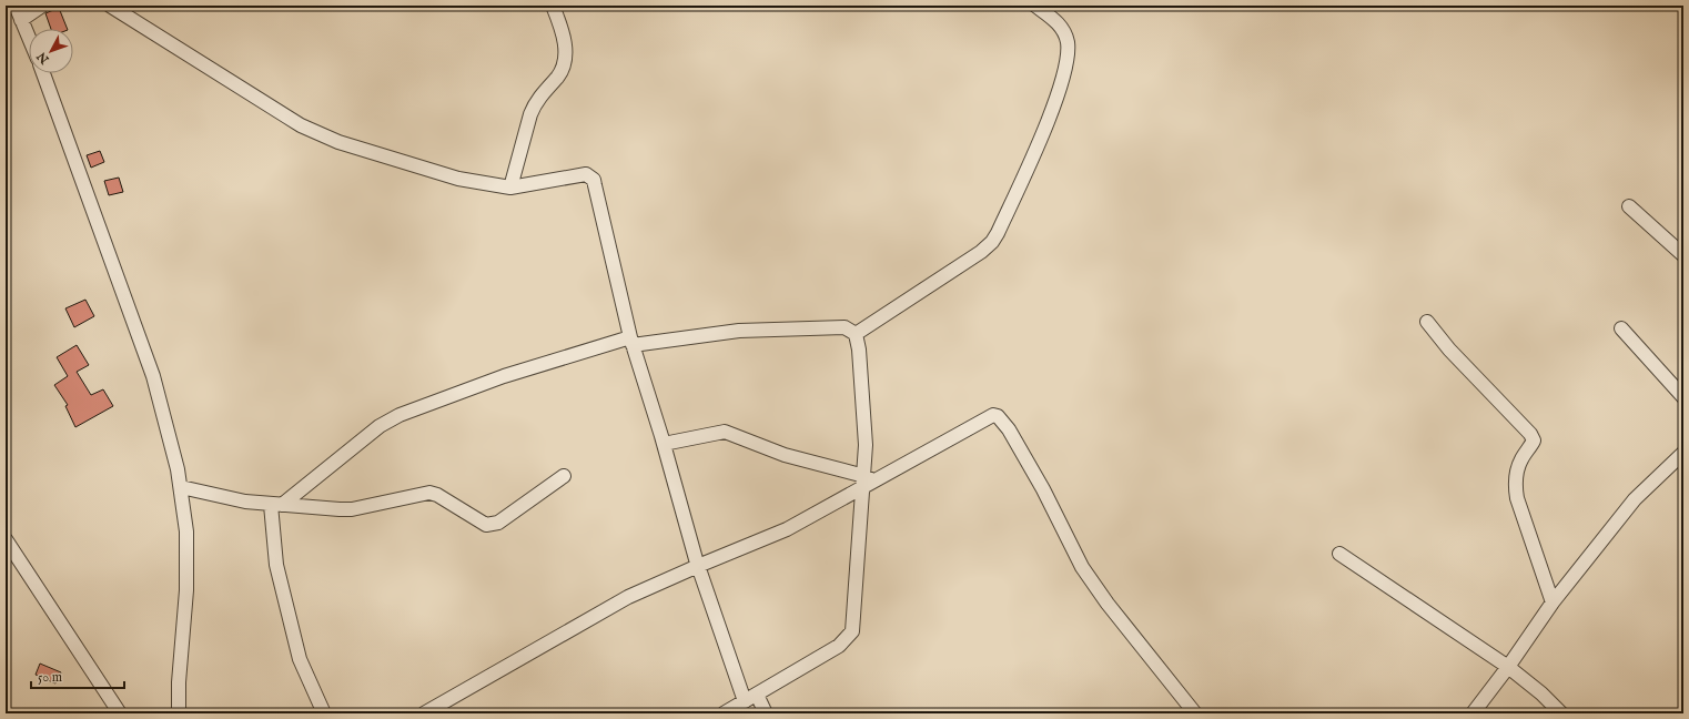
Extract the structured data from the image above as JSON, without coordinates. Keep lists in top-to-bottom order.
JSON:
{
  "scale_bar": "50 m",
  "north": "bottom left"
}
